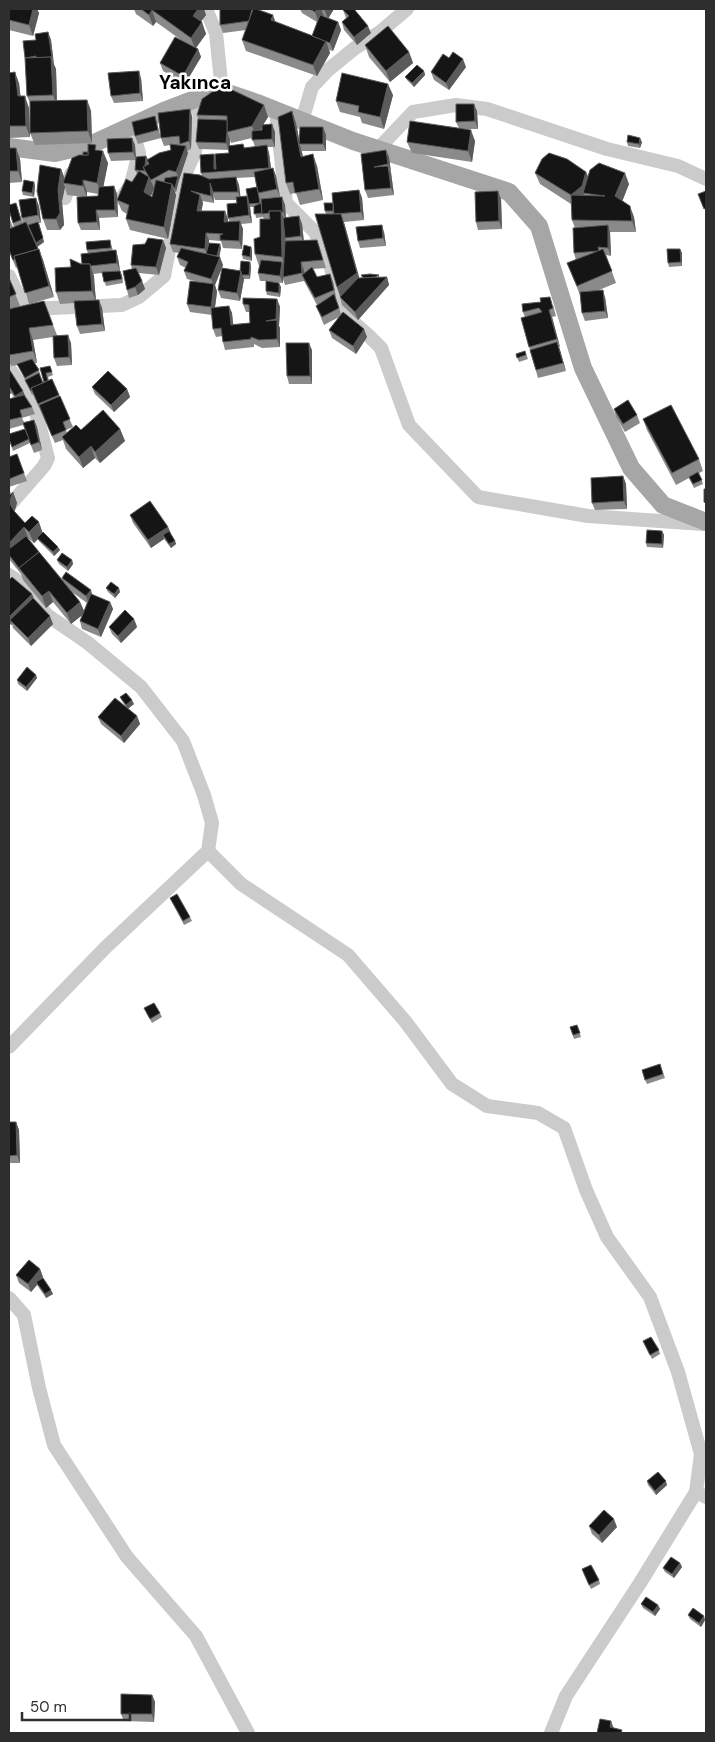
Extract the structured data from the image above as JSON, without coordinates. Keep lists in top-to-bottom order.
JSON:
{
  "districts": ["Yakınca"],
  "scale_bar": "50 m"
}
